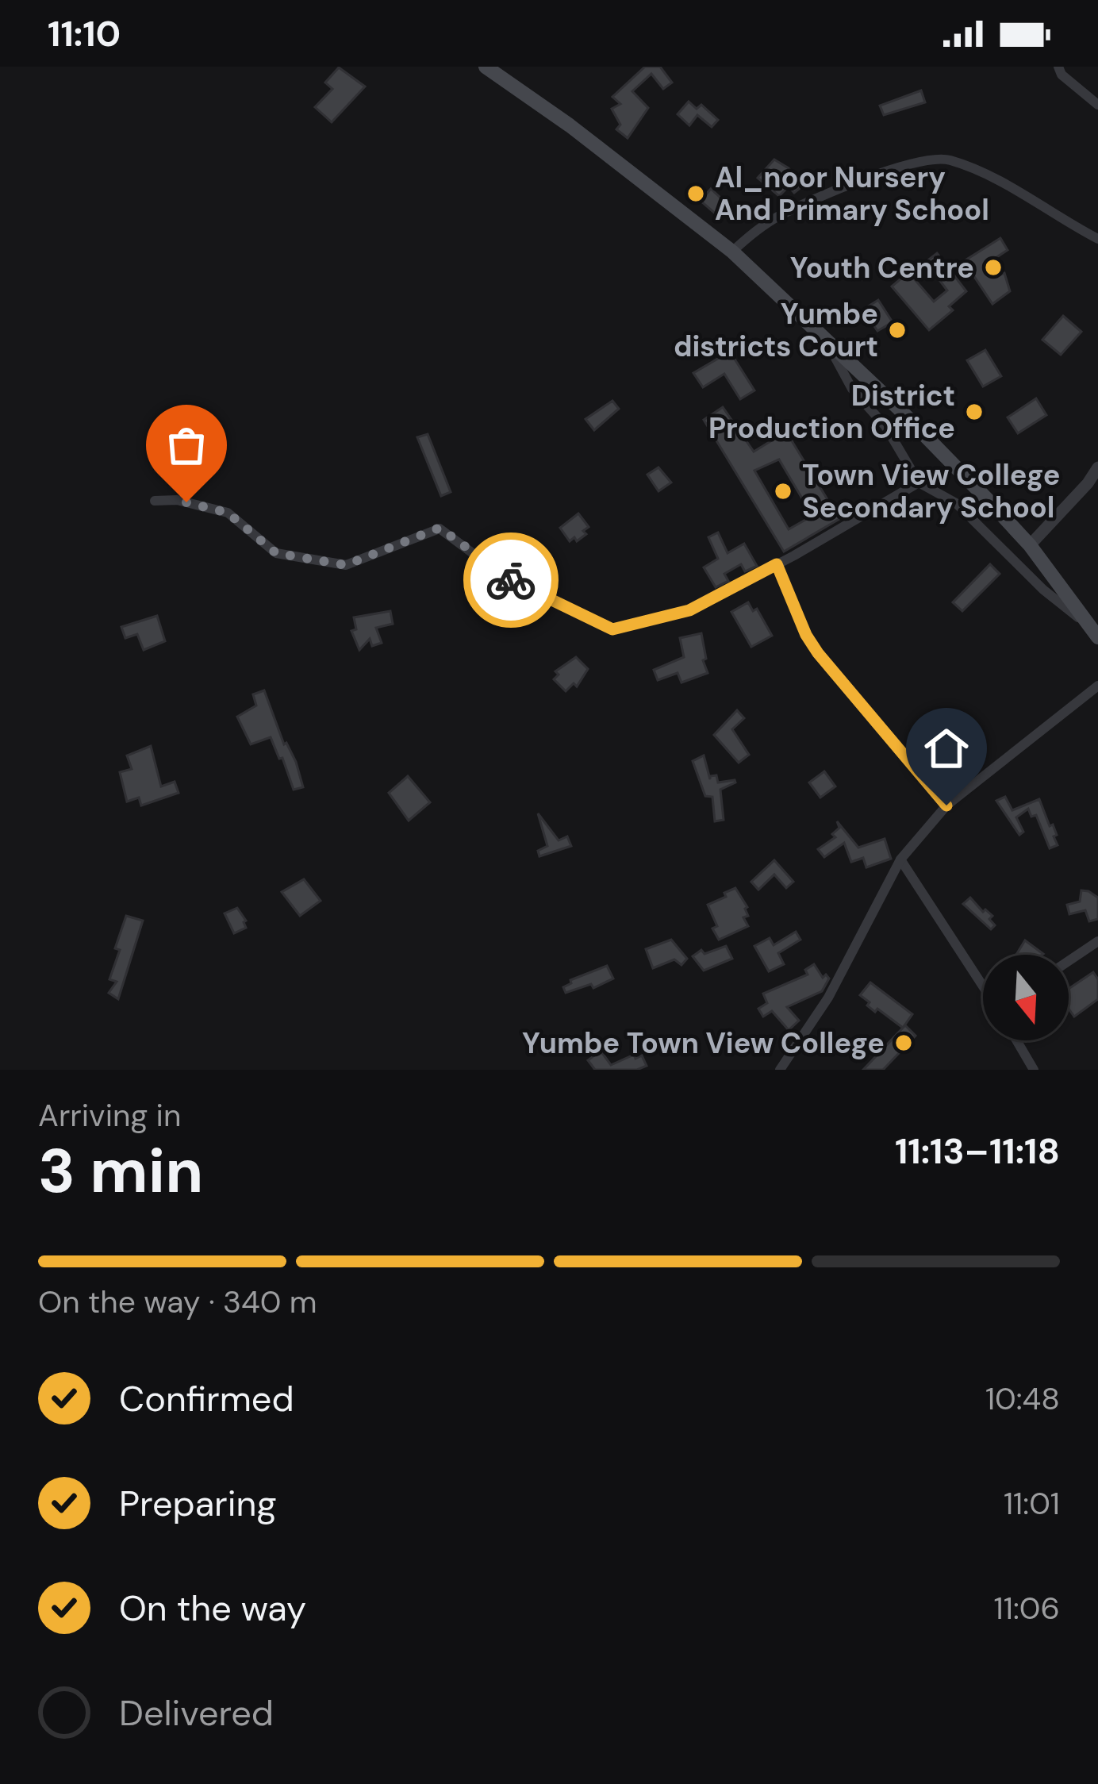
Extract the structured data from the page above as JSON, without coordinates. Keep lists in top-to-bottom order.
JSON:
{
  "places": [
    "Al_noor Nursery And Primary School",
    "Youth Centre",
    "Yumbe districts Court",
    "District Production Office",
    "Town View College Secondary School",
    "Yumbe Town View College"
  ],
  "north": "bottom",
  "page": {
    "status": "11:10",
    "heading": ["3 min", "Arriving in", "11:13–11:18"],
    "bar": "On the way · 340 m",
    "list": [
      ["Confirmed", "10:48"],
      ["Preparing", "11:01"],
      ["On the way", "11:06"],
      "Delivered"
    ]
  }
}
